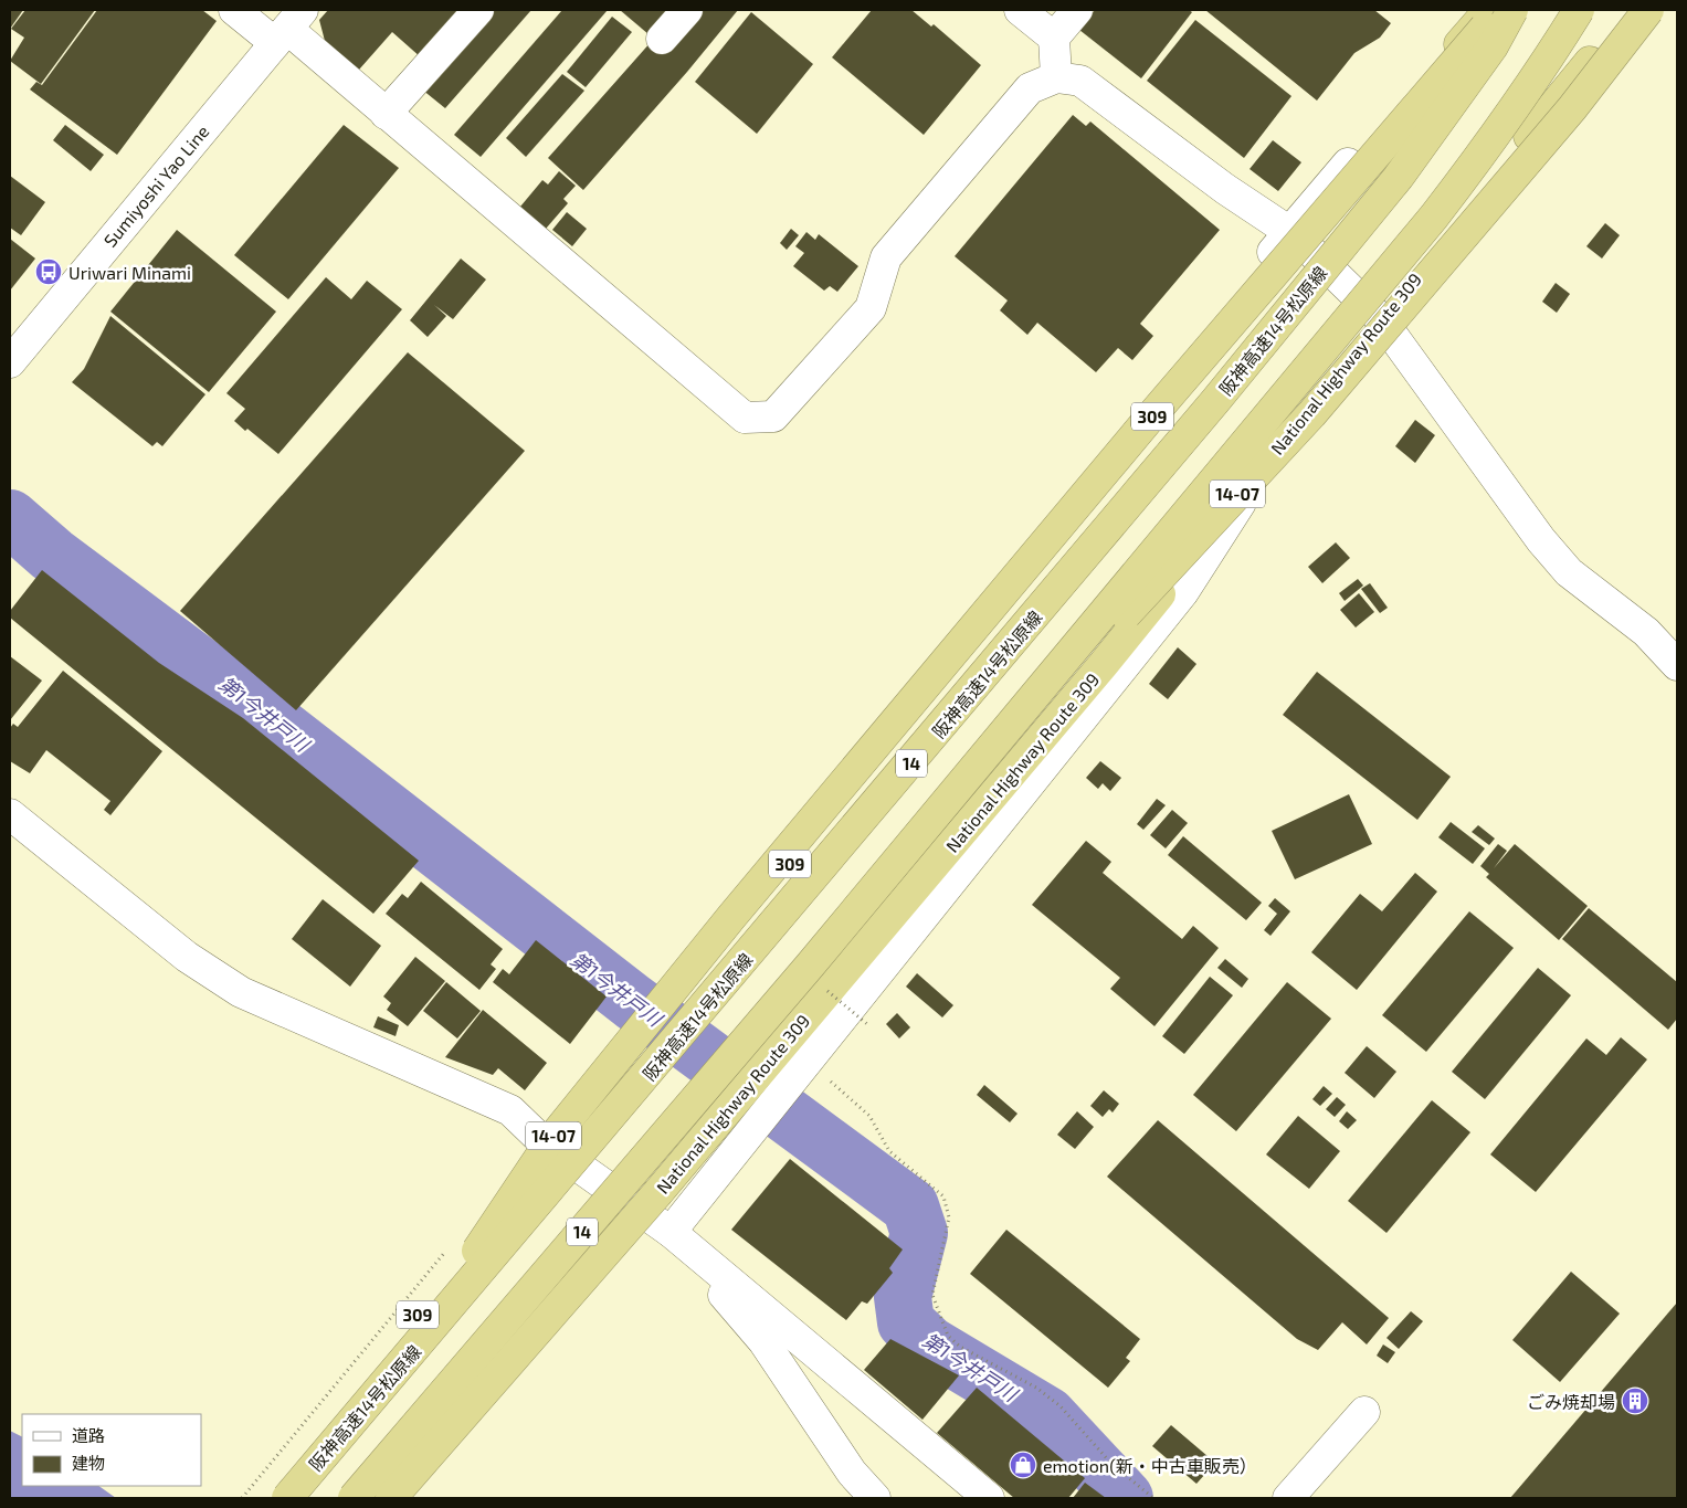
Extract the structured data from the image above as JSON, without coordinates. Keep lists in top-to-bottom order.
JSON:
{
  "streets": {
    "highway": [
      "阪神高速14号松原線",
      "National Highway Route 309",
      "309",
      "14-07",
      "14"
    ],
    "street": ["Sumiyoshi Yao Line"]
  },
  "crossings": [
    ["阪神高速14号松原線", "14-07"],
    ["14-07", "14"]
  ],
  "water": ["第1今井戸川"],
  "places": {
    "bus stop": ["Uriwari Minami"],
    "building": ["ごみ焼却場"],
    "shop": ["emotion(新・中古車販売）"]
  },
  "legend": ["道路", "建物"]
}
